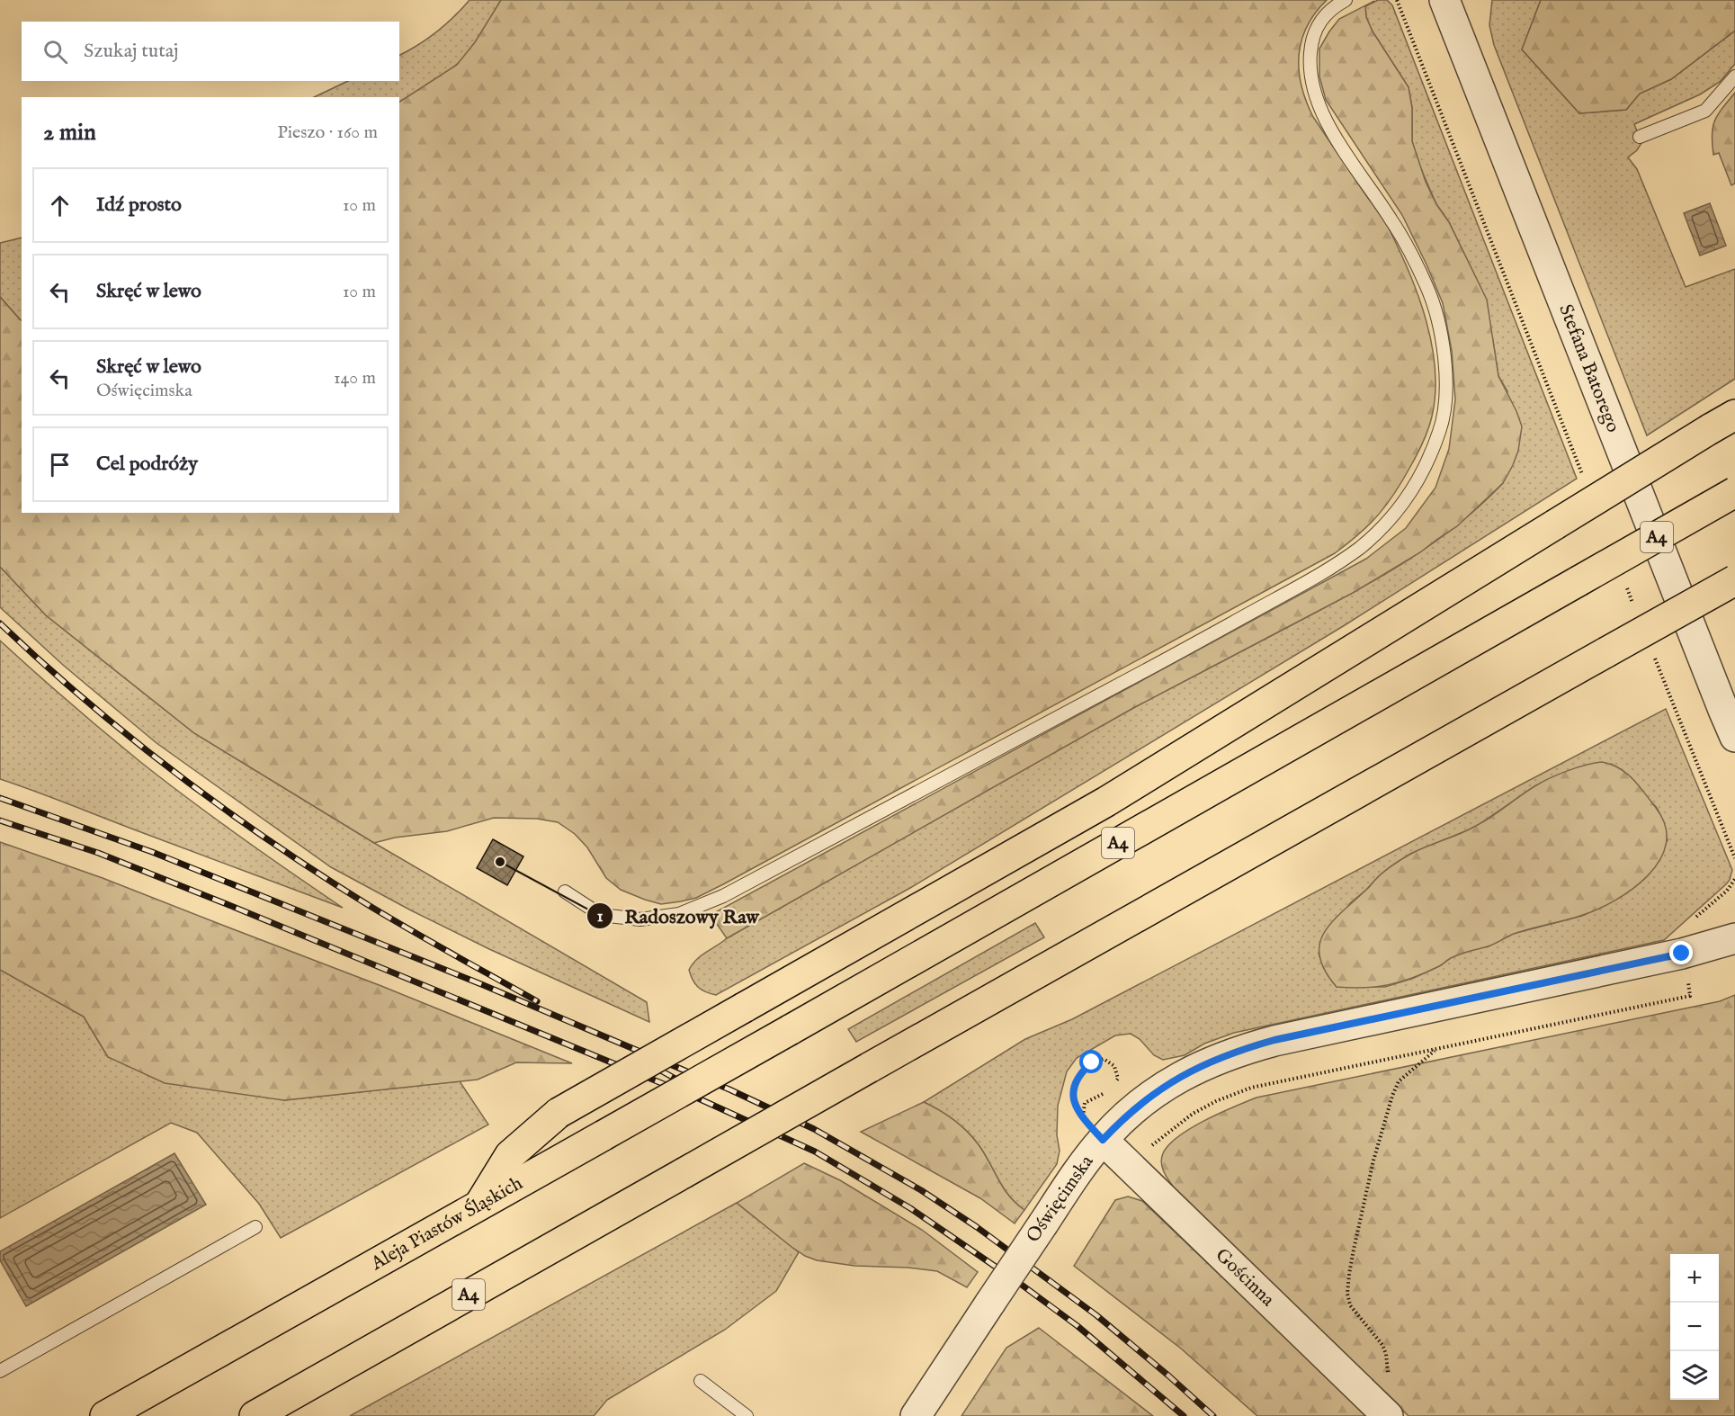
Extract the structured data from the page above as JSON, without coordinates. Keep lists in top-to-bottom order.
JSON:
{
  "streets": {
    "highway": ["A4", "Aleja Piastów Śląskich"],
    "street": ["Stefana Batorego", "Oświęcimska", "Gościnna"]
  },
  "crossings": [
    ["Oświęcimska", "Gościnna"]
  ],
  "places": ["Radoszowy Raw"],
  "page": {
    "search": "Szukaj tutaj",
    "heading": ["2 min", "Pieszo · 160 m"],
    "list": [
      ["Idź prosto", "10 m"],
      ["Skręć w lewo", "10 m"],
      ["Skręć w lewo", "Oświęcimska", "140 m"],
      "Cel podróży"
    ],
    "map_buttons": ["+", "−"]
  }
}
